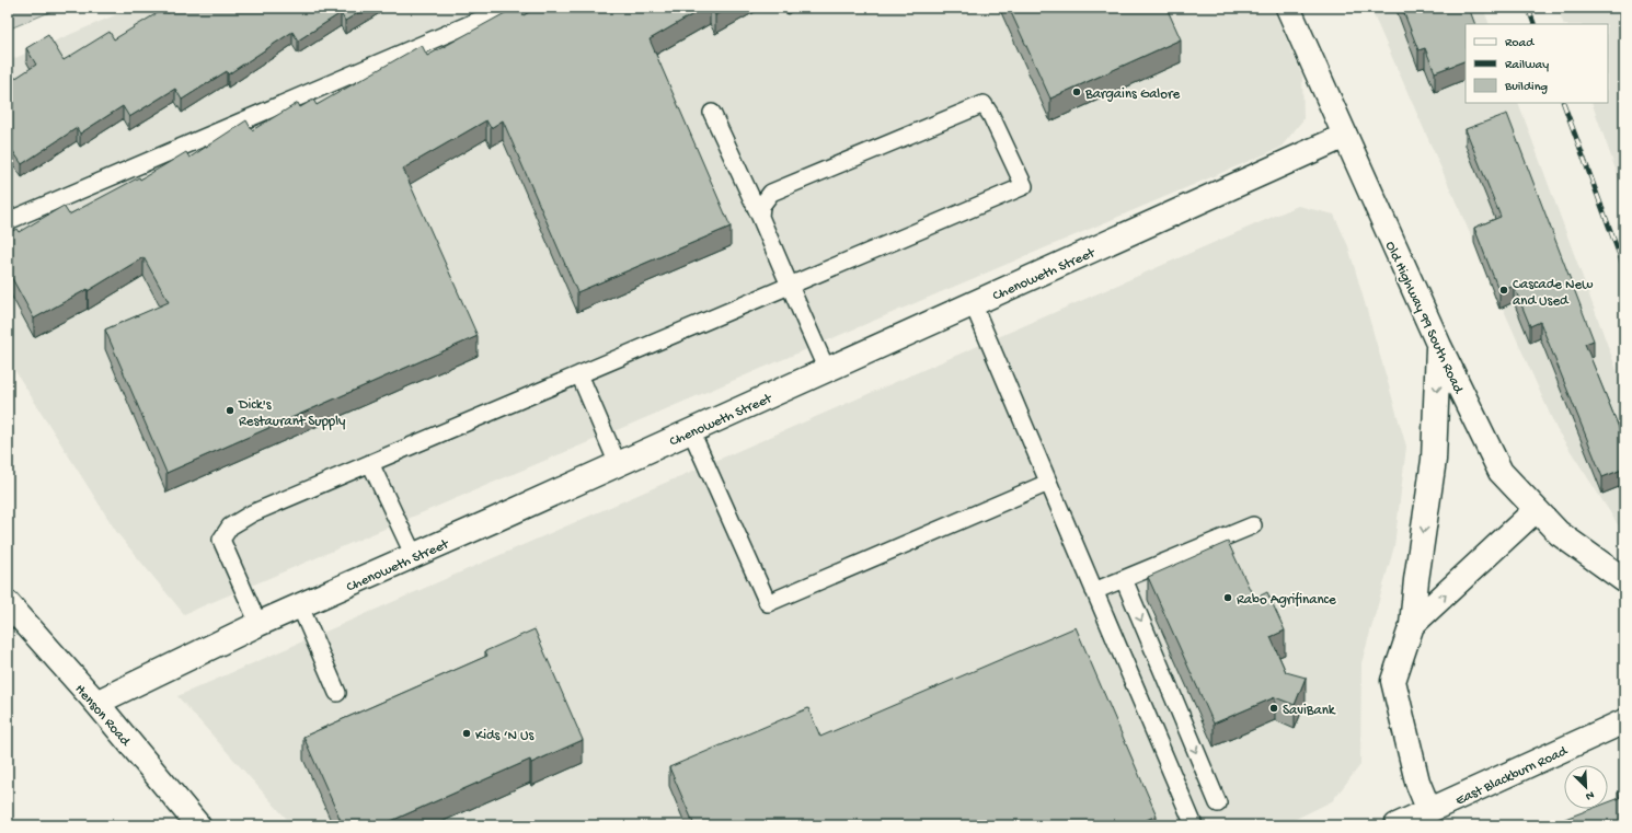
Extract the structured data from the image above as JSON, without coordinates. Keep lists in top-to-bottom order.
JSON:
{
  "streets": {
    "street": [
      "Chenoweth Street",
      "Old Highway 99 South Road",
      "Henson Road",
      "East Blackburn Road"
    ]
  },
  "crossings": [
    ["Chenoweth Street", "Old Highway 99 South Road"],
    ["Chenoweth Street", "Henson Road"]
  ],
  "places": [
    "Bargains Galore",
    "Cascade New and Used",
    "Dick's Restaurant Supply",
    "Rabo Agrifinance",
    "SaviBank",
    "Kids ‘N Us"
  ],
  "legend": ["Road", "Railway", "Building"],
  "north": "bottom right"
}
